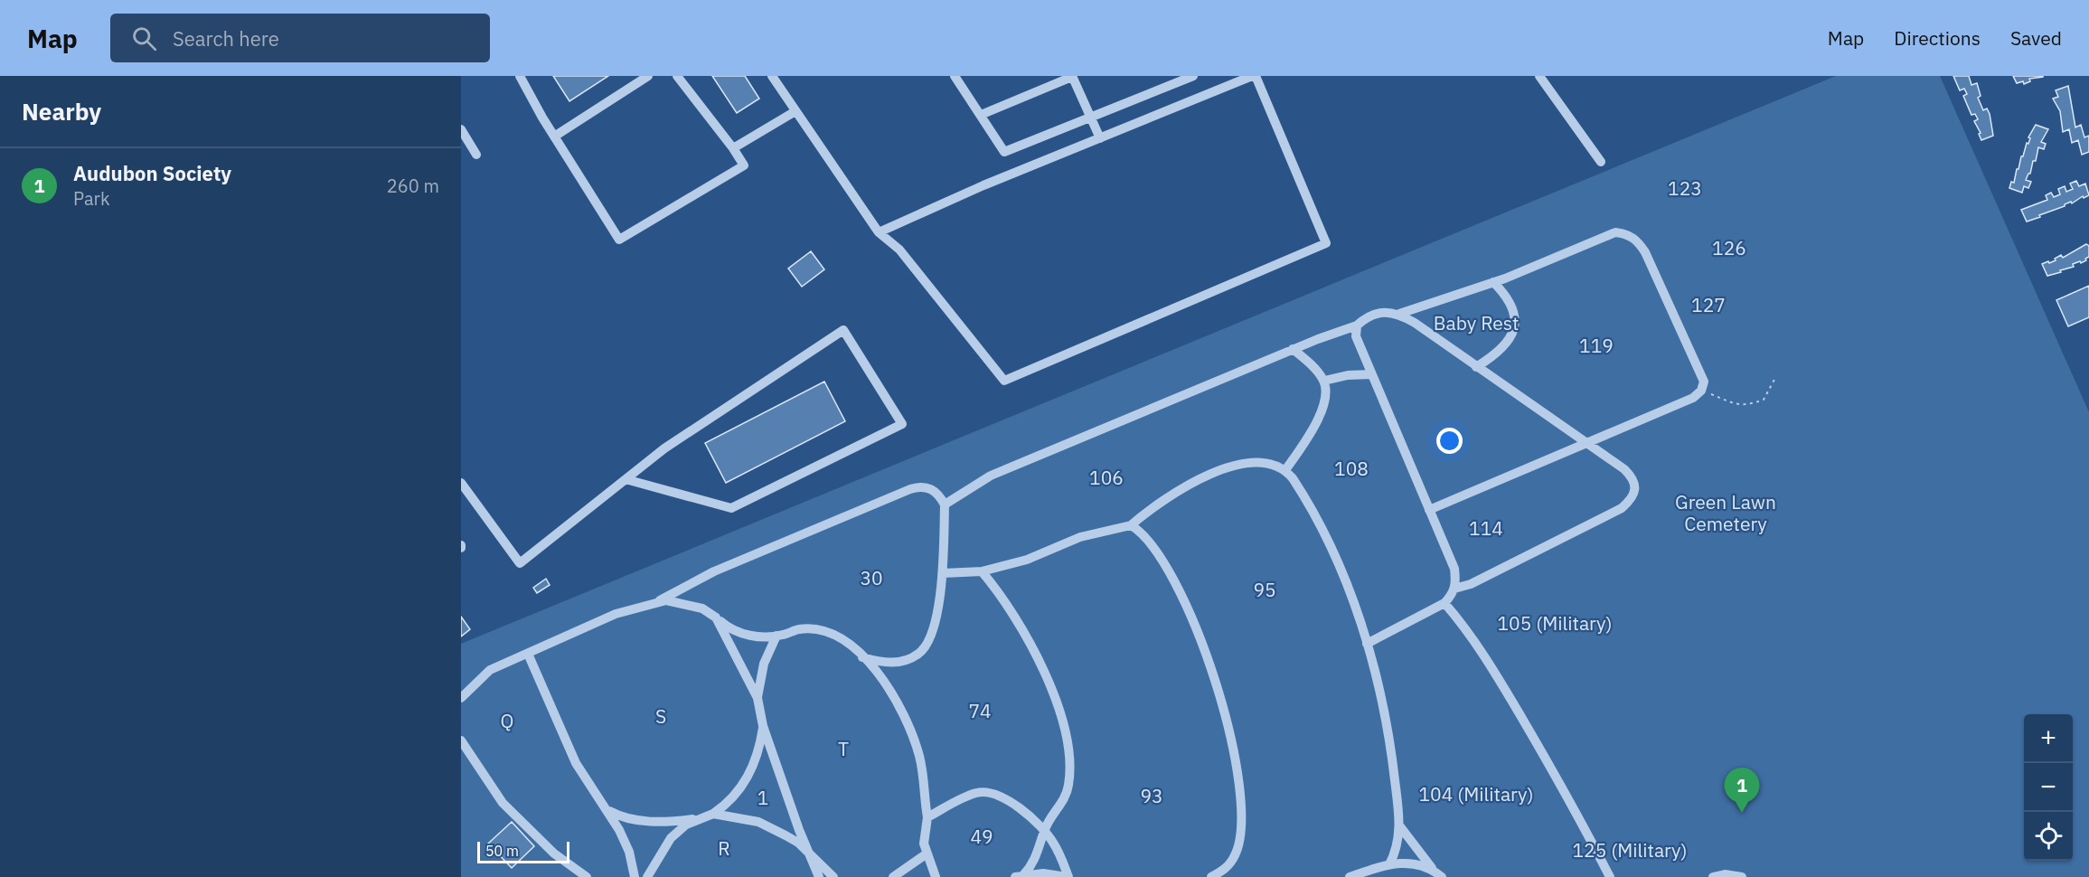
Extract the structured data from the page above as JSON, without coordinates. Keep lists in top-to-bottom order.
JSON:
{
  "parks": [
    "123",
    "126",
    "127",
    "Baby Rest",
    "119",
    "108",
    "106",
    "Green Lawn Cemetery",
    "114",
    "30",
    "95",
    "105 (Military)",
    "74",
    "S",
    "Q",
    "T",
    "104 (Military)",
    "93",
    "1",
    "49",
    "R",
    "125 (Military)"
  ],
  "scale_bar": "50 m",
  "page": {
    "header": "Map",
    "search": "Search here",
    "nav": ["Map", "Directions", "Saved"],
    "heading": "Nearby",
    "list": [
      {
        "mark": "1",
        "name": "Audubon Society",
        "note": "Park",
        "value": "260 m"
      }
    ],
    "map_buttons": ["+", "−"],
    "pins": "1",
    "scale": "50 m"
  }
}
